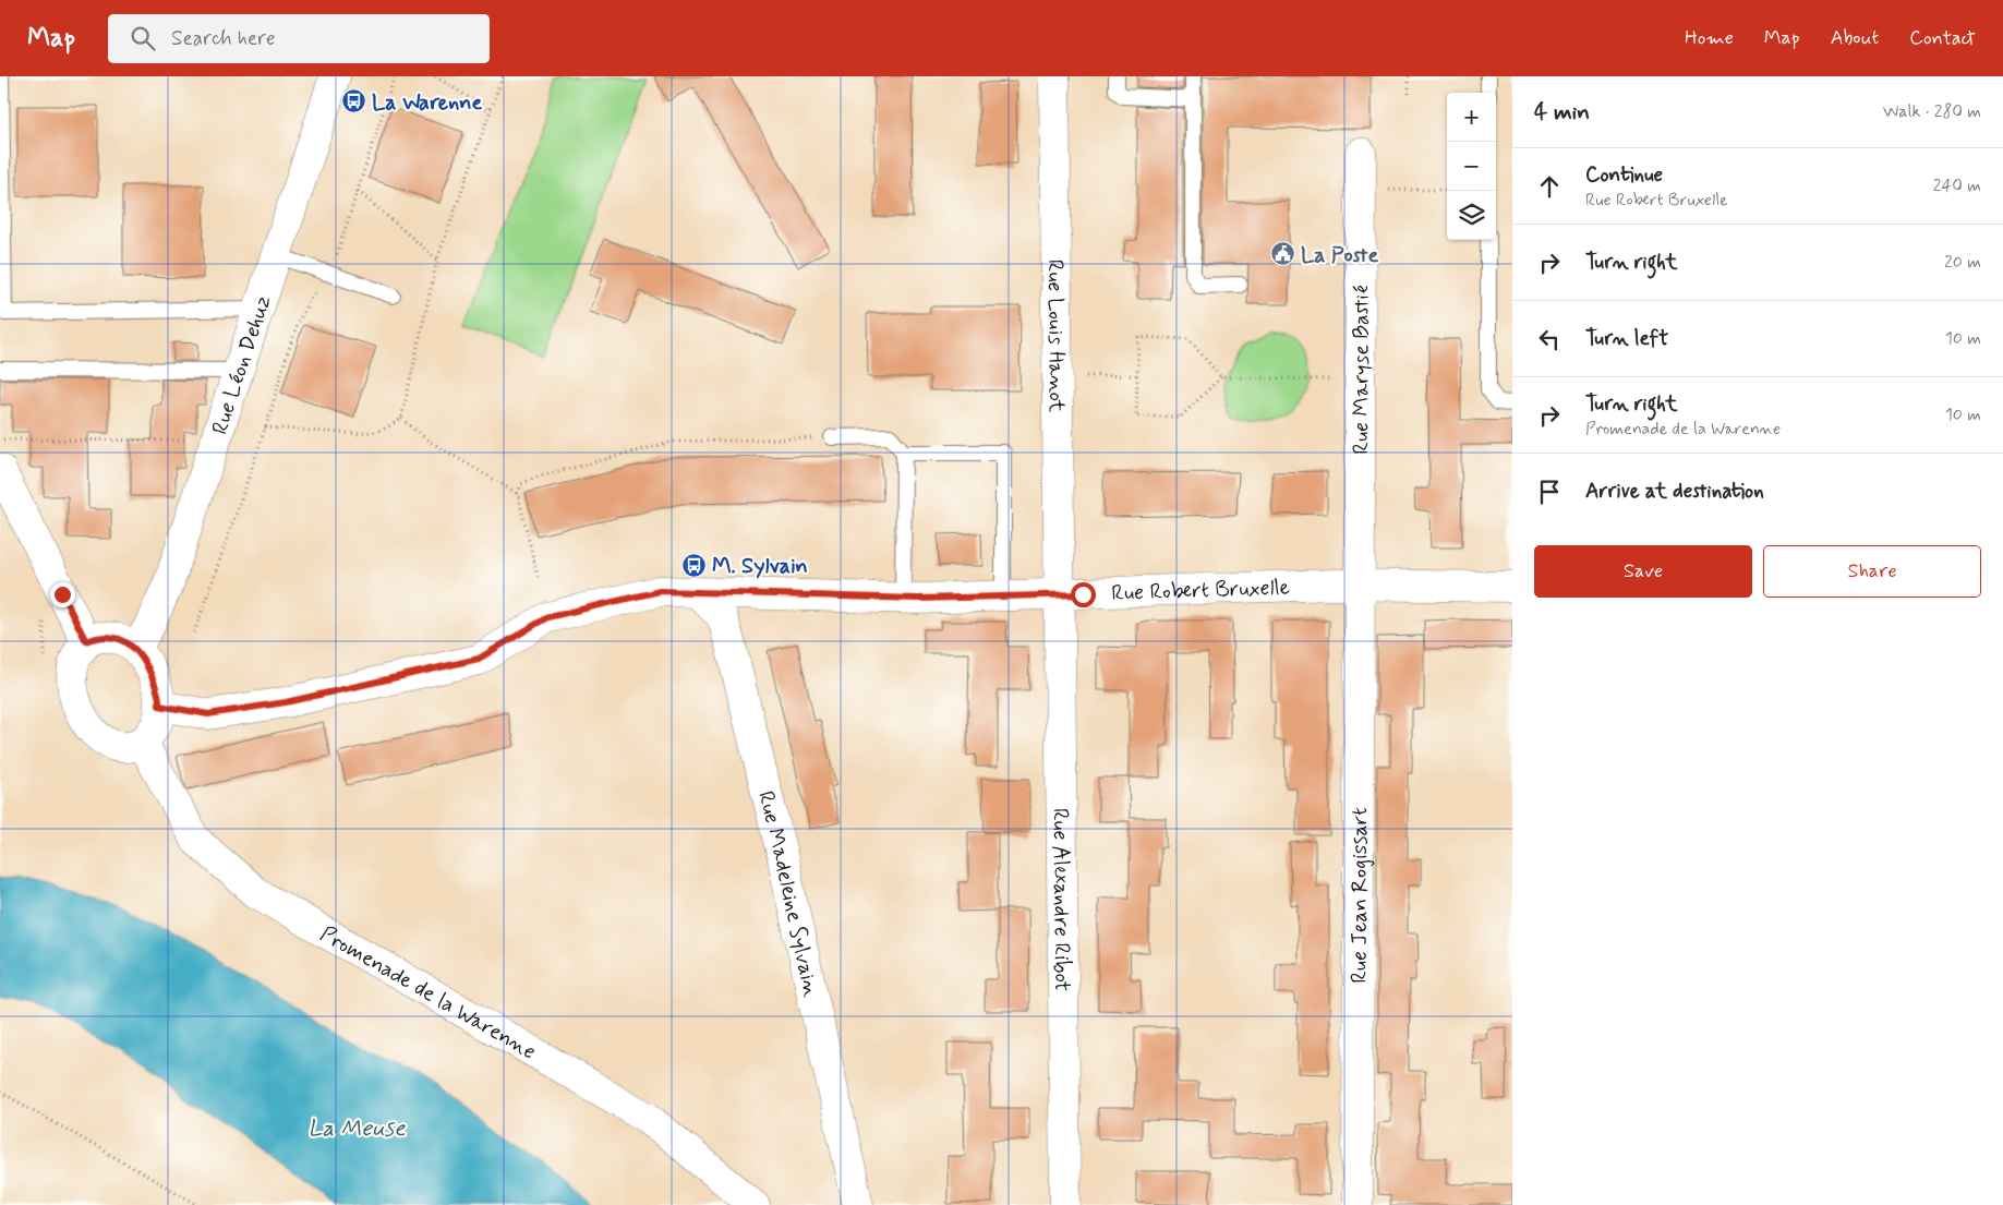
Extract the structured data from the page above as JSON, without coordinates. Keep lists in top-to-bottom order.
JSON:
{
  "streets": {
    "street": [
      "Rue Louis Hanot",
      "Rue Léon Dehuz",
      "Rue Maryse Bastié",
      "Rue Robert Bruxelle",
      "Rue Madeleine Sylvain",
      "Rue Jean Rogissart",
      "Rue Alexandre Ribot",
      "Promenade de la Warenne"
    ]
  },
  "crossings": [
    ["Rue Louis Hanot", "Rue Robert Bruxelle"],
    ["Rue Louis Hanot", "Rue Alexandre Ribot"],
    ["Rue Léon Dehuz", "Rue Robert Bruxelle"],
    ["Rue Léon Dehuz", "Promenade de la Warenne"],
    ["Rue Maryse Bastié", "Rue Robert Bruxelle"],
    ["Rue Maryse Bastié", "Rue Jean Rogissart"],
    ["Rue Robert Bruxelle", "Rue Madeleine Sylvain"],
    ["Rue Robert Bruxelle", "Rue Jean Rogissart"],
    ["Rue Robert Bruxelle", "Rue Alexandre Ribot"],
    ["Rue Robert Bruxelle", "Promenade de la Warenne"]
  ],
  "water": ["La Meuse"],
  "places": {
    "bus stop": ["La Warenne", "M. Sylvain"],
    "public building": ["La Poste"]
  },
  "page": {
    "header": "Map",
    "search": "Search here",
    "nav": [
      "Home",
      "Map",
      "About",
      "Contact"
    ],
    "heading": ["4 min", "Walk · 280 m"],
    "map_buttons": ["+", "−"],
    "list": [
      ["Continue", "Rue Robert Bruxelle", "240 m"],
      ["Turn right", "20 m"],
      ["Turn left", "10 m"],
      ["Turn right", "Promenade de la Warenne", "10 m"],
      "Arrive at destination"
    ],
    "buttons": ["Save", "Share"]
  }
}
